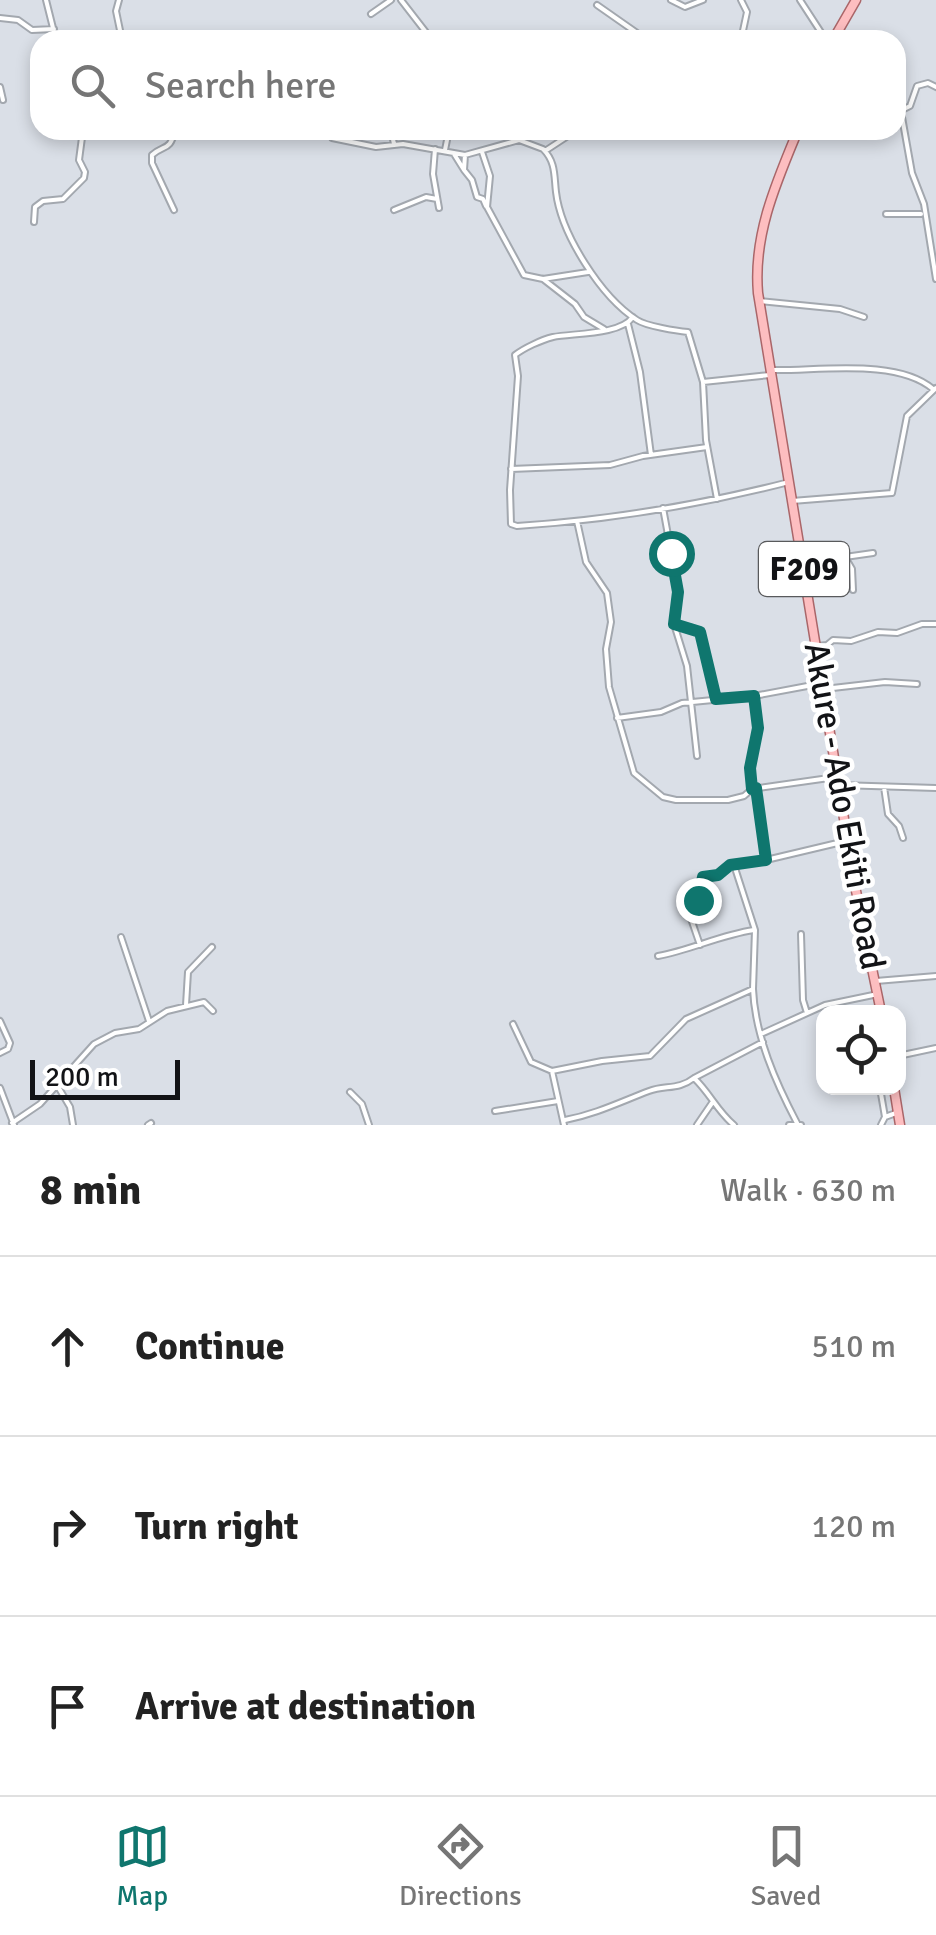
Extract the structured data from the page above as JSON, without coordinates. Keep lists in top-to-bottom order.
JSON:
{
  "streets": {
    "main road": ["F209", "Akure - Ado Ekiti Road"]
  },
  "scale_bar": "200 m",
  "page": {
    "search": "Search here",
    "scale": "200 m",
    "heading": ["8 min", "Walk · 630 m"],
    "list": [
      ["Continue", "510 m"],
      ["Turn right", "120 m"],
      "Arrive at destination"
    ],
    "nav": ["Map", "Directions", "Saved"]
  }
}
